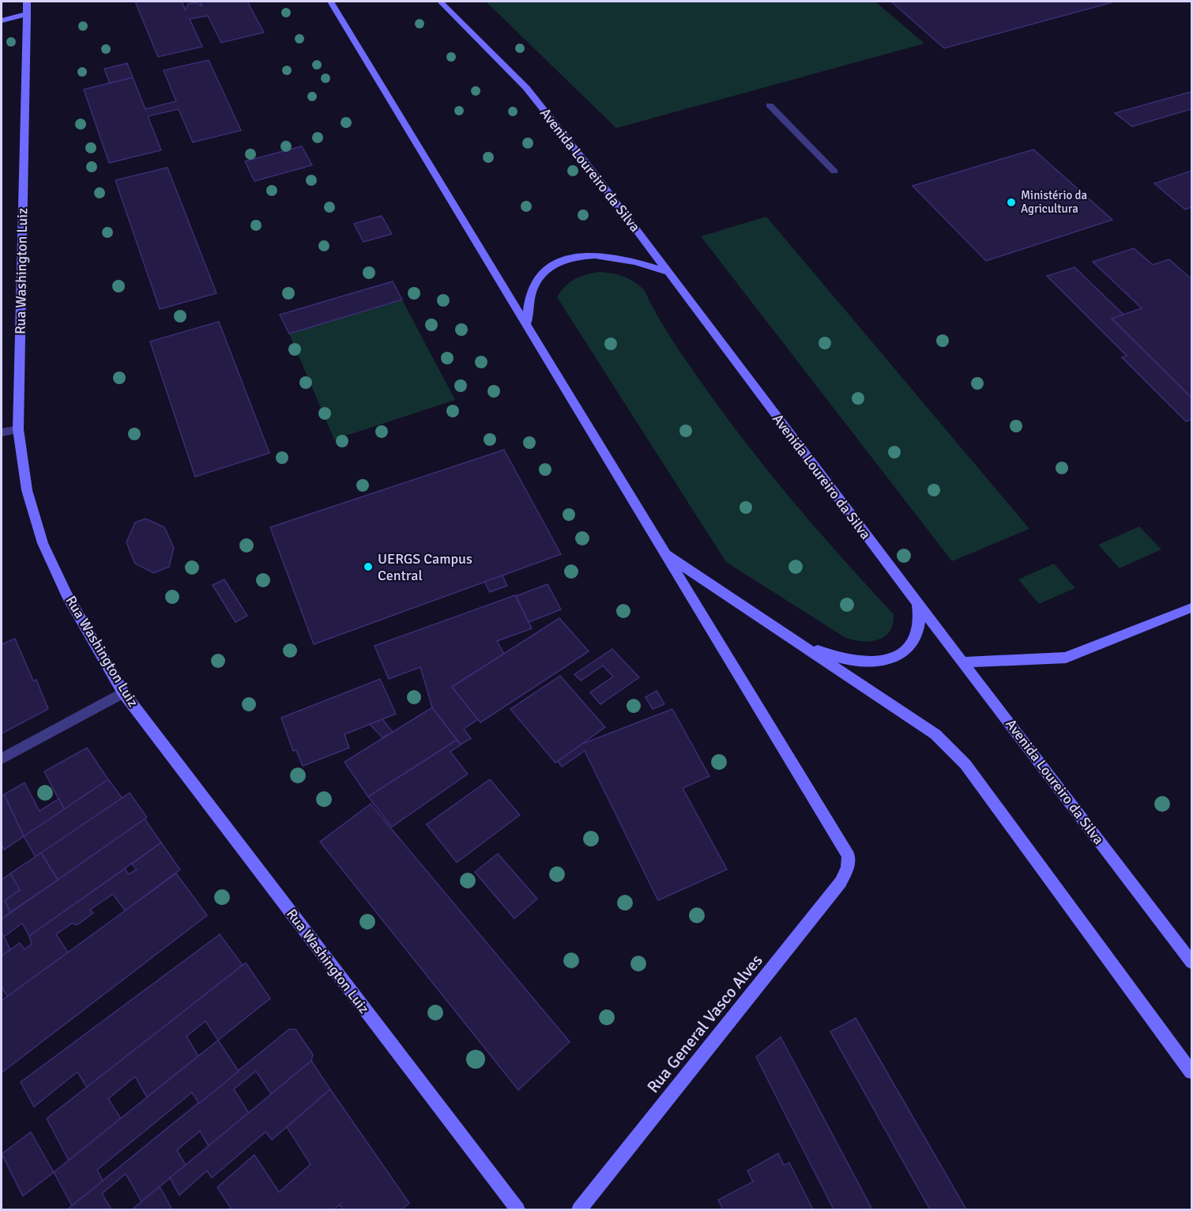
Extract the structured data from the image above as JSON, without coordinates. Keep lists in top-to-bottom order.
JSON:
{
  "streets": {
    "main road": ["Avenida Loureiro da Silva", "Rua Washington Luiz", "Rua General Vasco Alves"]
  },
  "places": ["Ministério da Agricultura", "UERGS Campus Central"]
}
